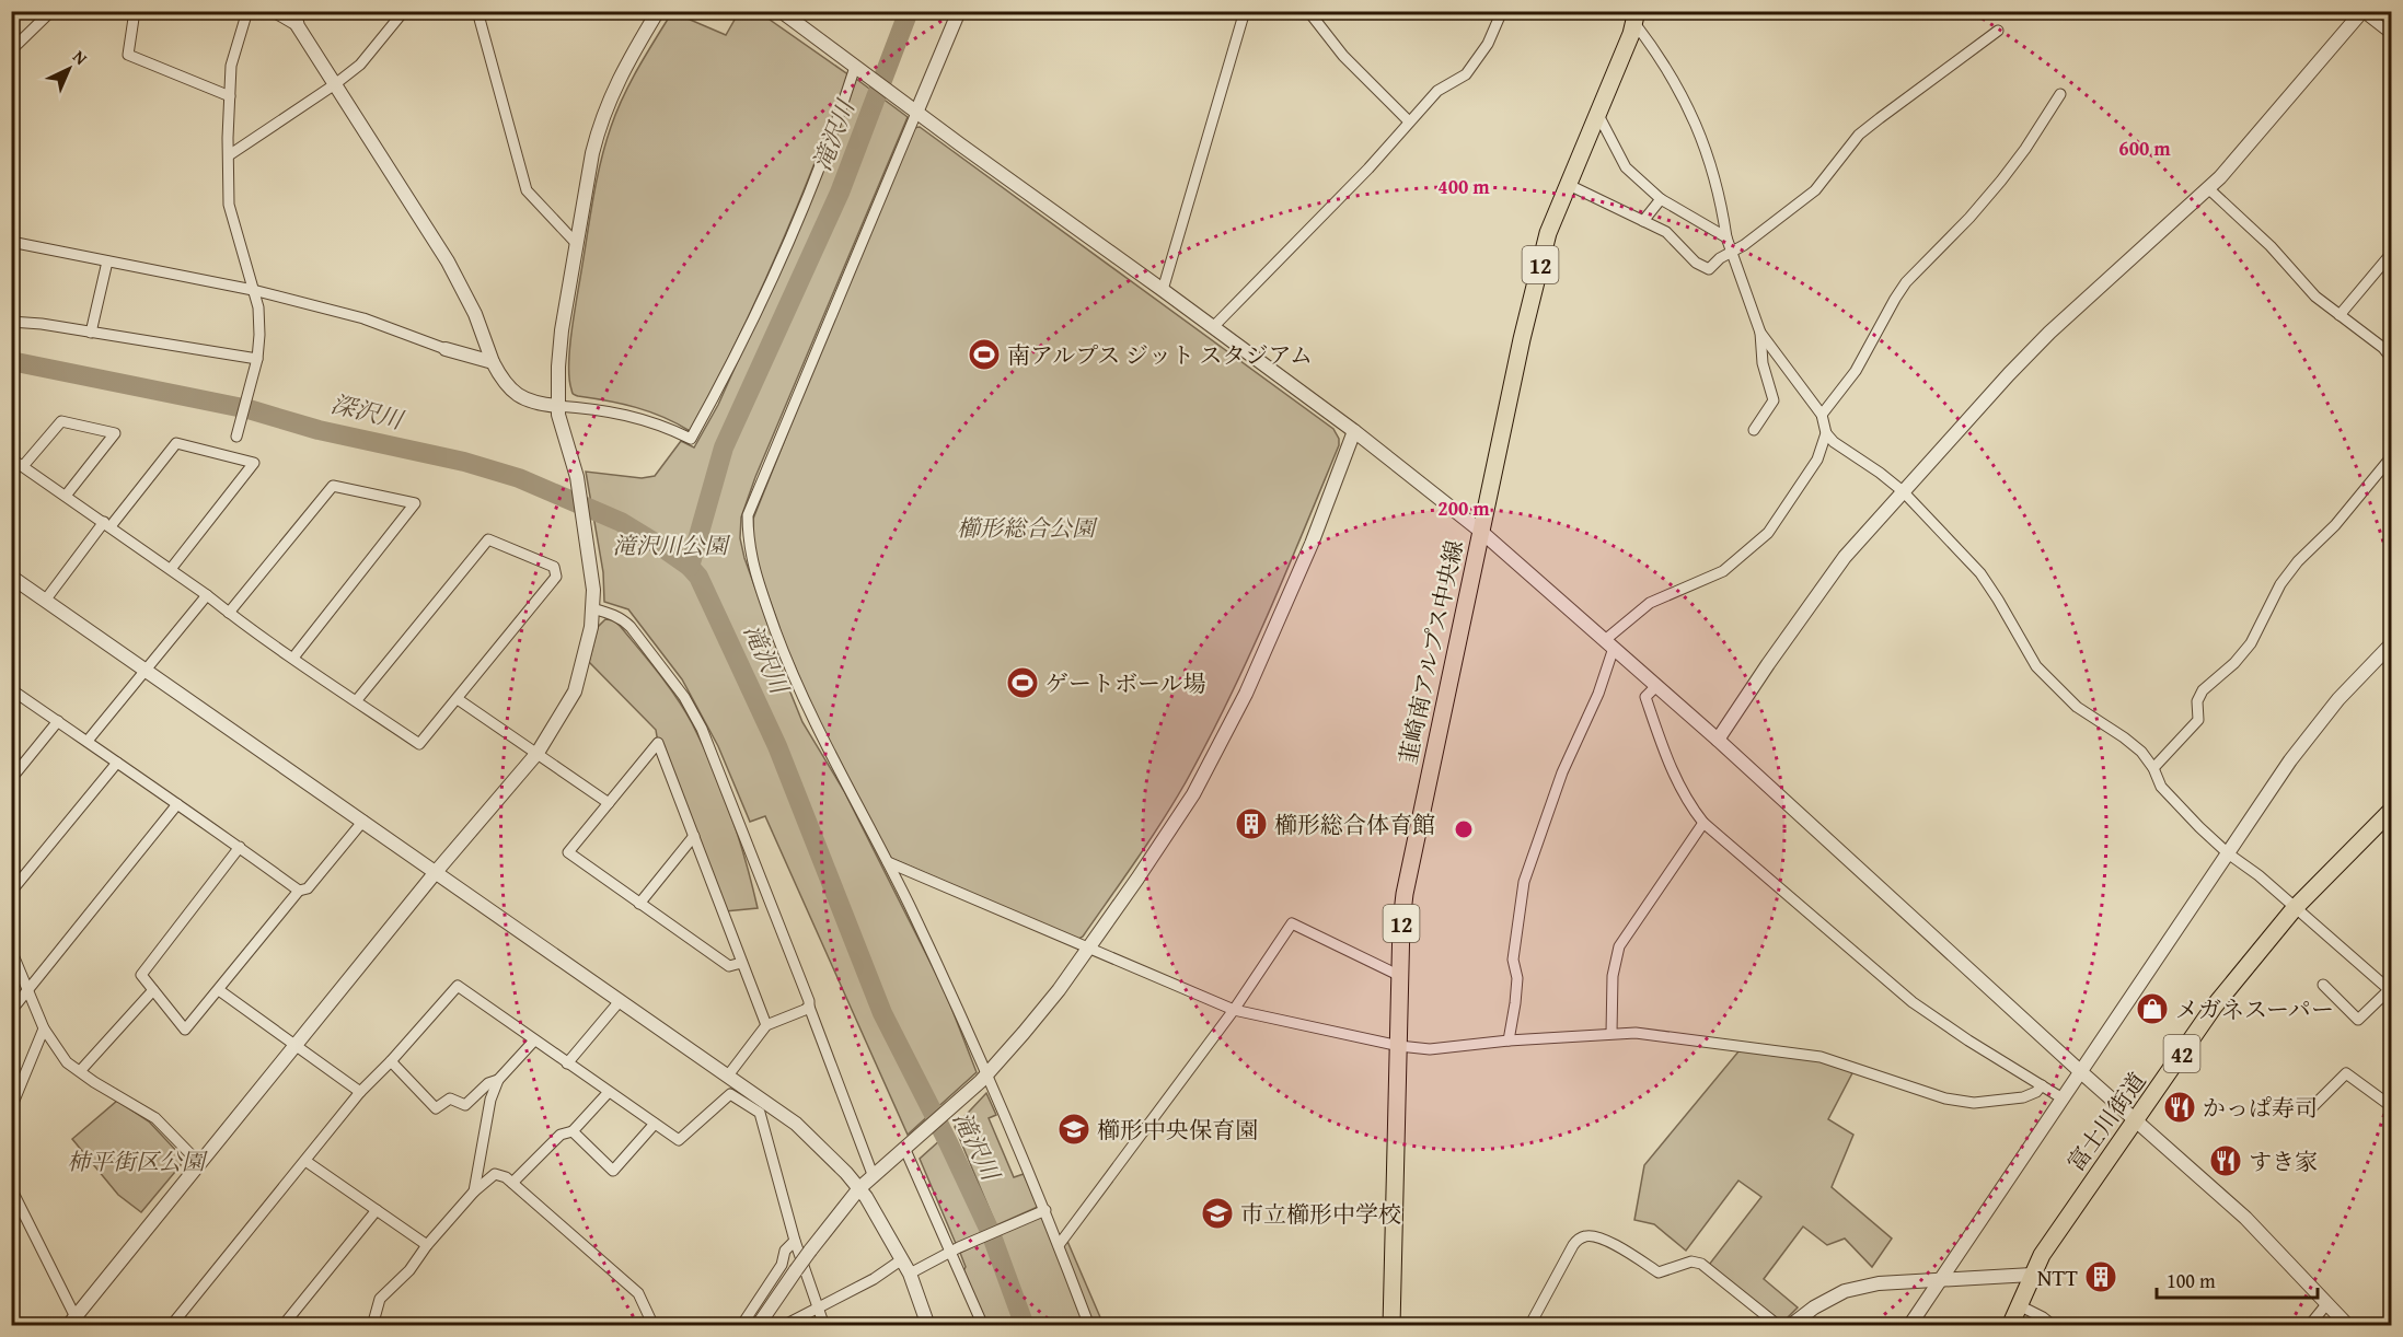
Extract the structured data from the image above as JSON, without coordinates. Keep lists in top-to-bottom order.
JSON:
{
  "streets": {
    "main road": [
      "12",
      "韮崎南アルプス中央線",
      "42",
      "富士川街道"
    ]
  },
  "water": ["滝沢川", "深沢川"],
  "parks": ["櫛形総合公園", "滝沢川公園", "柿平街区公園"],
  "places": {
    "sports": ["南アルプス ジット スタジアム", "ゲートボール場"],
    "building": ["櫛形総合体育館", "NTT"],
    "shop": ["メガネスーパー"],
    "restaurant": ["かっぱ寿司", "すき家"],
    "school or university": ["櫛形中央保育園", "市立櫛形中学校"]
  },
  "scale_bar": "100 m",
  "north": "top right",
  "rings": ["600 m", "400 m", "200 m"]
}
